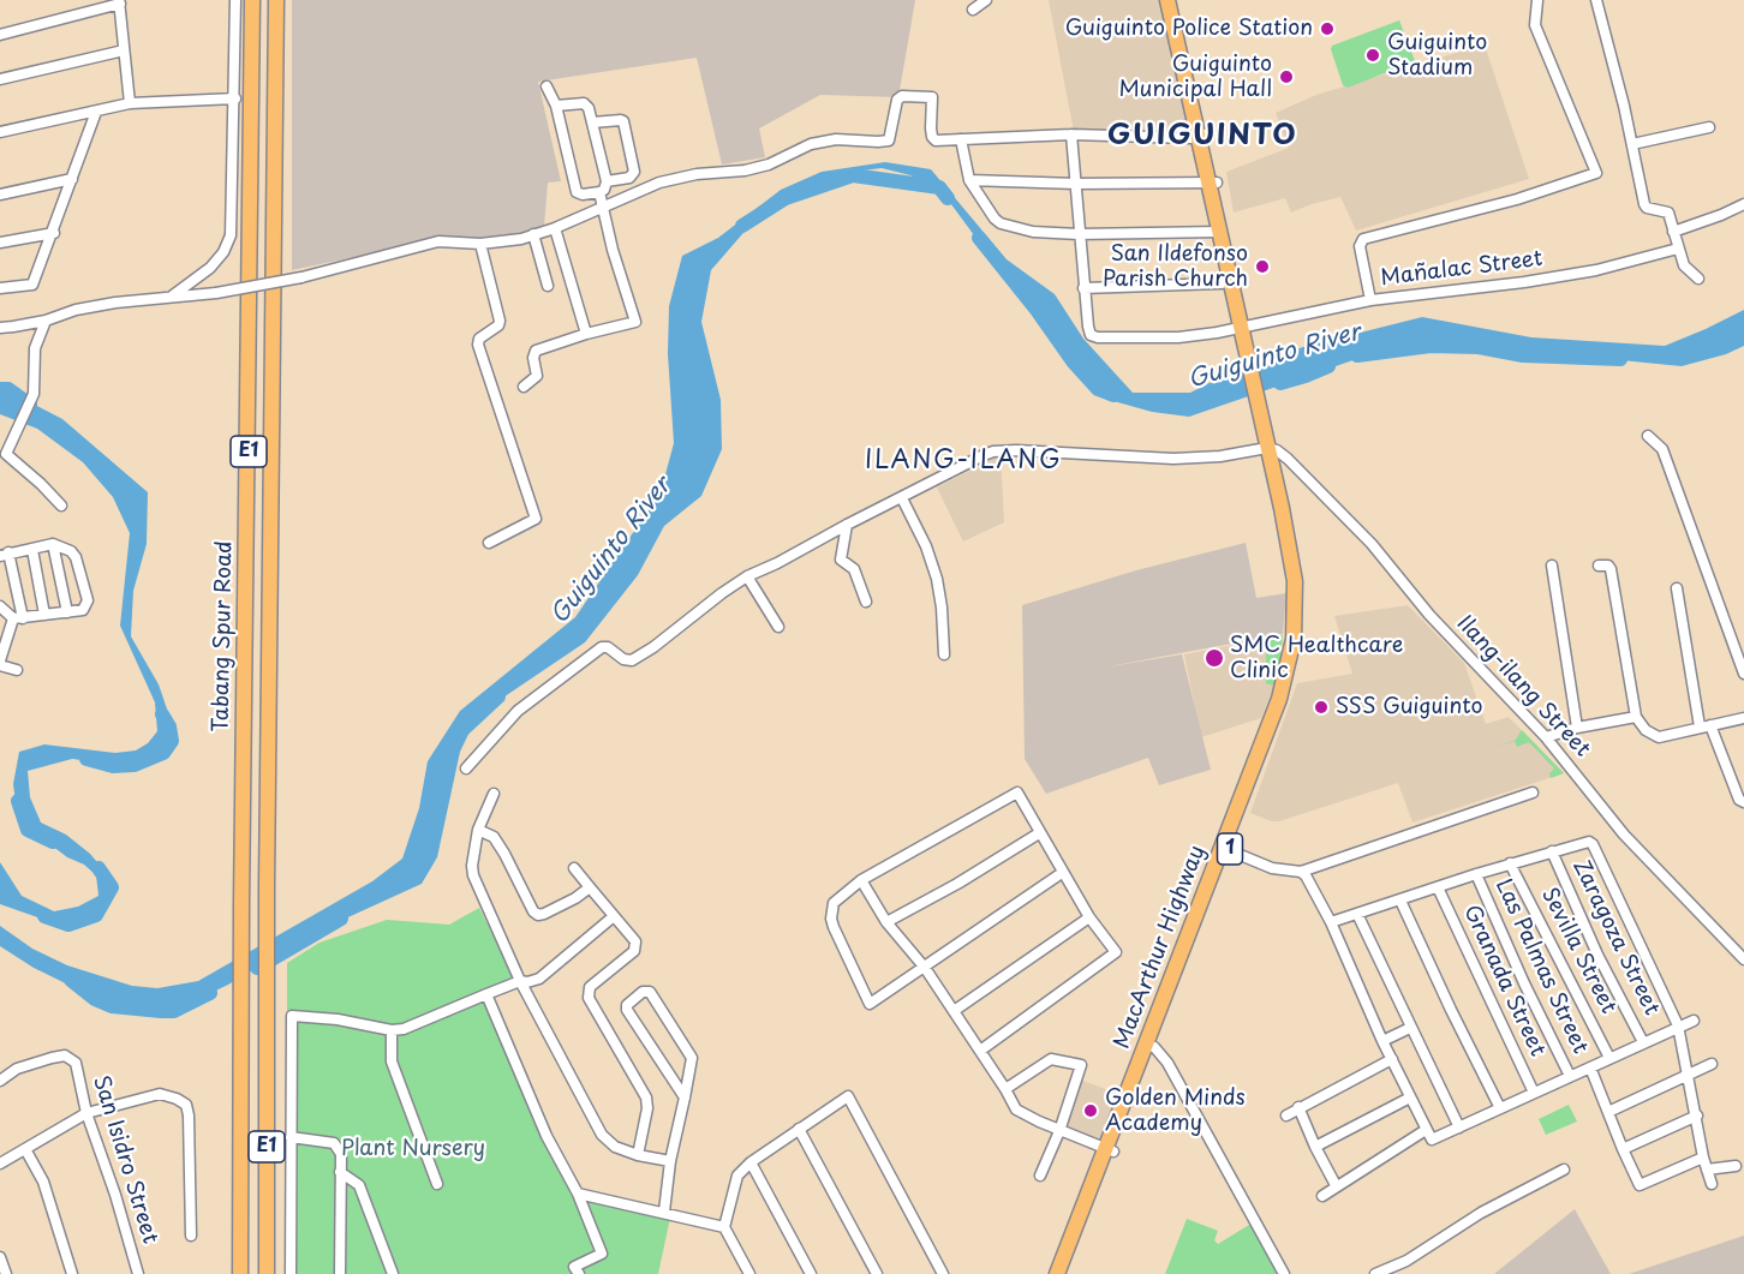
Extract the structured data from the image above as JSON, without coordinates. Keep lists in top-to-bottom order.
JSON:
{
  "streets": {
    "highway": [
      "E1",
      "Tabang Spur Road",
      "1",
      "MacArthur Highway"
    ],
    "street": [
      "Mañalac Street",
      "Ilang-ilang Street",
      "Zaragoza Street",
      "Sevilla Street",
      "Las Palmas Street",
      "Granada Street",
      "San Isidro Street"
    ]
  },
  "crossings": [
    ["Mañalac Street", "MacArthur Highway"],
    ["Ilang-ilang Street", "MacArthur Highway"]
  ],
  "districts": ["GUIGUINTO", "ILANG-ILANG"],
  "water": ["Guiguinto River"],
  "parks": ["Plant Nursery"],
  "places": [
    "Guiguinto Police Station",
    "Guiguinto Stadium",
    "Guiguinto Municipal Hall",
    "San Ildefonso Parish Church",
    "SMC Healthcare Clinic",
    "SSS Guiguinto",
    "Golden Minds Academy"
  ]
}
